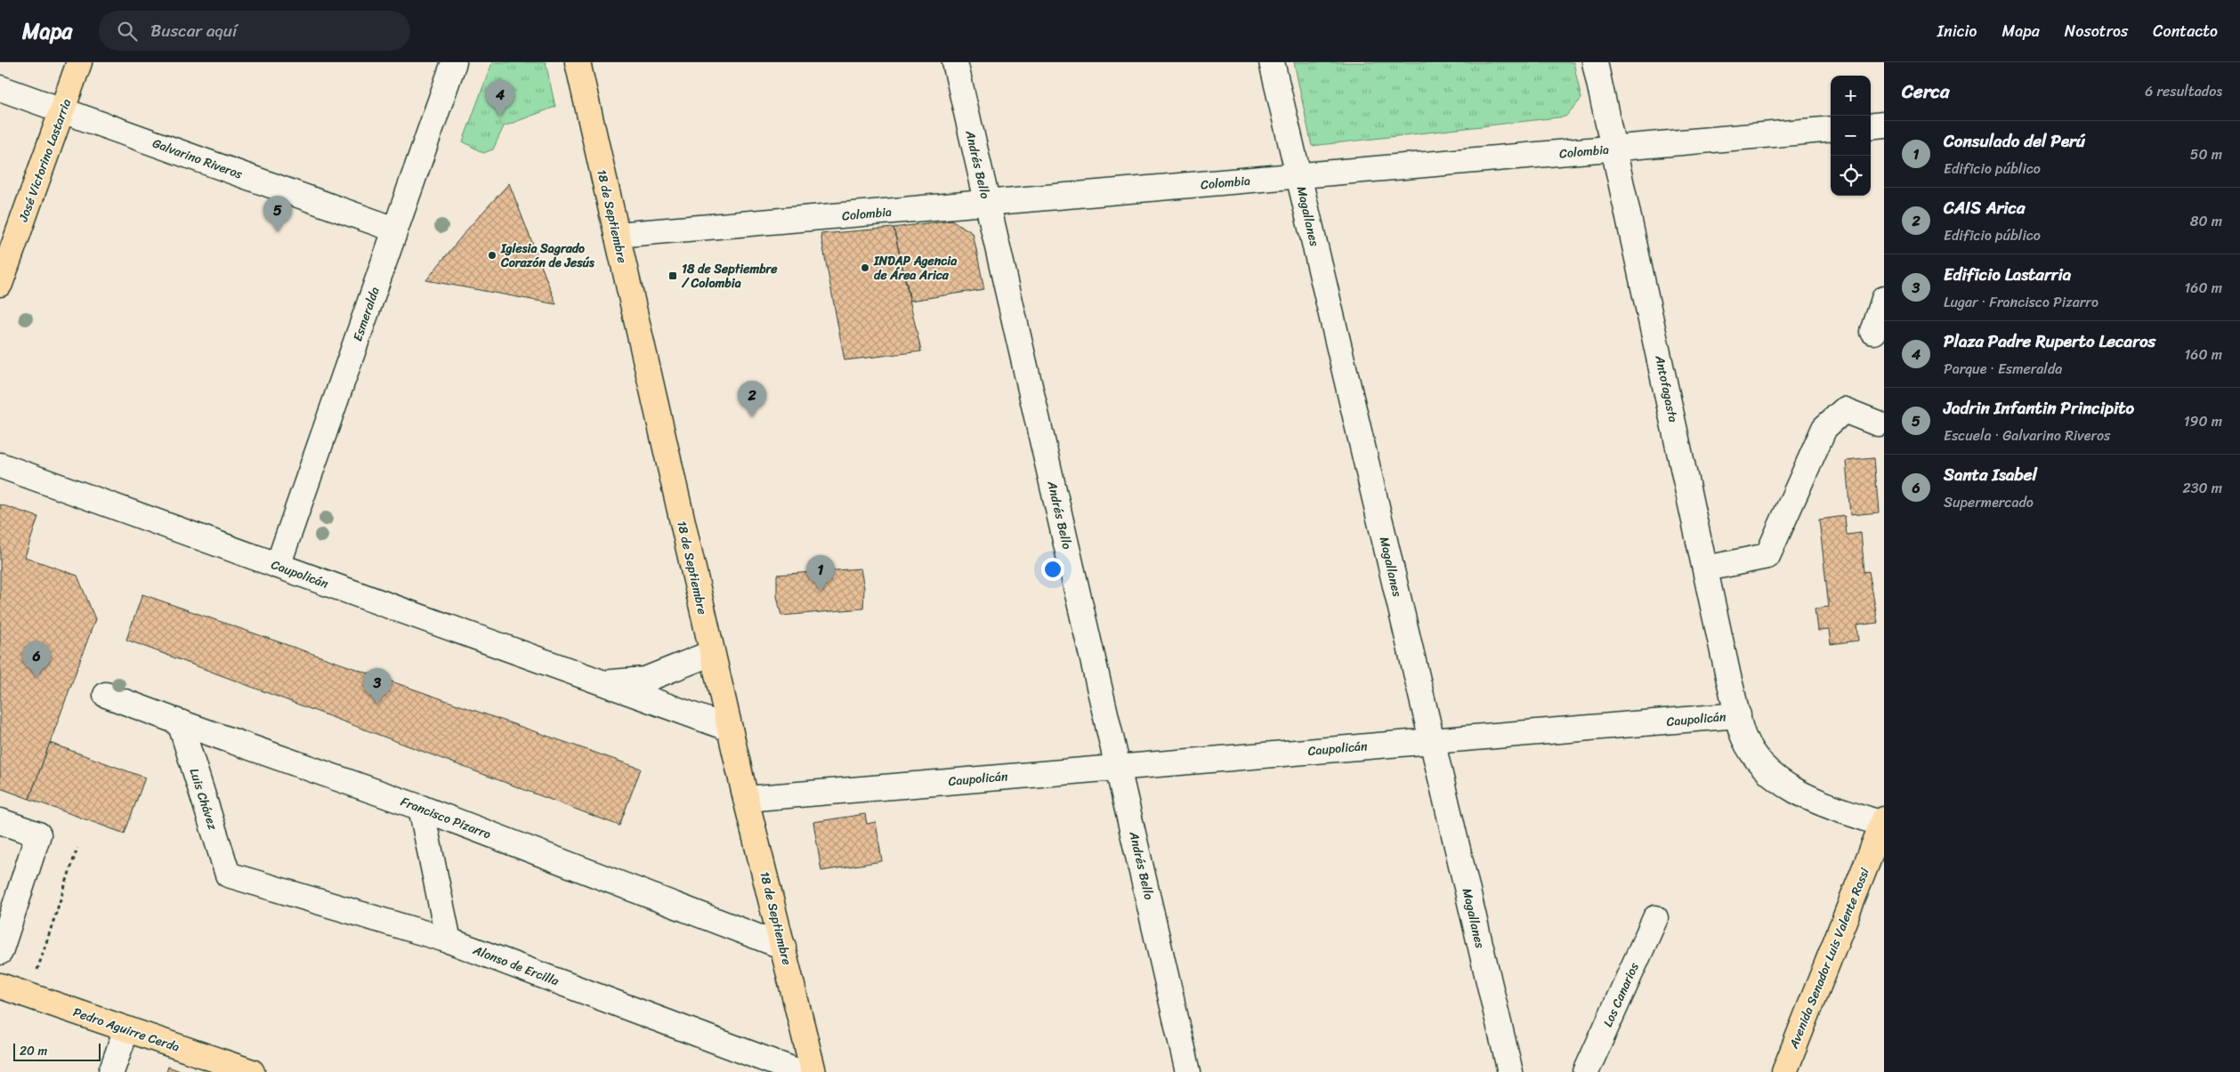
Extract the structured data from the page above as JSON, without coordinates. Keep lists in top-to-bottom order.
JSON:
{
  "streets": {
    "main road": [
      "José Victorino Lastarria",
      "18 de Septiembre",
      "Avenida Senador Luis Valente Rossi",
      "Pedro Aguirre Cerda"
    ],
    "street": [
      "Colombia",
      "Galvarino Riveros",
      "Andrés Bello",
      "Magallanes",
      "Esmeralda",
      "Antofagasta",
      "Caupolicán",
      "Luis Chávez",
      "Francisco Pizarro",
      "Alonso de Ercilla",
      "Los Canarios"
    ]
  },
  "crossings": [
    ["Colombia", "Andrés Bello"],
    ["Colombia", "18 de Septiembre"],
    ["Colombia", "Magallanes"],
    ["Colombia", "Antofagasta"],
    ["Galvarino Riveros", "José Victorino Lastarria"],
    ["Galvarino Riveros", "Esmeralda"],
    ["Andrés Bello", "Caupolicán"],
    ["18 de Septiembre", "Caupolicán"],
    ["18 de Septiembre", "Francisco Pizarro"],
    ["Magallanes", "Caupolicán"],
    ["Esmeralda", "Caupolicán"],
    ["Antofagasta", "Caupolicán"],
    ["Caupolicán", "Avenida Senador Luis Valente Rossi"],
    ["Luis Chávez", "Francisco Pizarro"],
    ["Luis Chávez", "Alonso de Ercilla"]
  ],
  "places": {
    "other": ["Iglesia Sagrado Corazón de Jesús", "INDAP Agencia de Área Arica"],
    "transit": ["18 de Septiembre / Colombia"]
  },
  "scale_bar": "20 m",
  "page": {
    "header": "Mapa",
    "search": "Buscar aquí",
    "nav": [
      "Inicio",
      "Mapa",
      "Nosotros",
      "Contacto"
    ],
    "heading": ["Cerca", "6 resultados"],
    "map_buttons": ["+", "−"],
    "pins": [
      "4",
      "5",
      "2",
      "1",
      "6",
      "3"
    ],
    "list": [
      {
        "mark": "1",
        "name": "Consulado del Perú",
        "note": "Edificio público",
        "value": "50 m"
      },
      {
        "mark": "2",
        "name": "CAIS Arica",
        "note": "Edificio público",
        "value": "80 m"
      },
      {
        "mark": "3",
        "name": "Edificio Lastarria",
        "note": "Lugar · Francisco Pizarro",
        "value": "160 m"
      },
      {
        "mark": "4",
        "name": "Plaza Padre Ruperto Lecaros",
        "note": "Parque · Esmeralda",
        "value": "160 m"
      },
      {
        "mark": "5",
        "name": "Jadrin Infantin Principito",
        "note": "Escuela · Galvarino Riveros",
        "value": "190 m"
      },
      {
        "mark": "6",
        "name": "Santa Isabel",
        "note": "Supermercado",
        "value": "230 m"
      }
    ],
    "scale": "20 m"
  }
}
